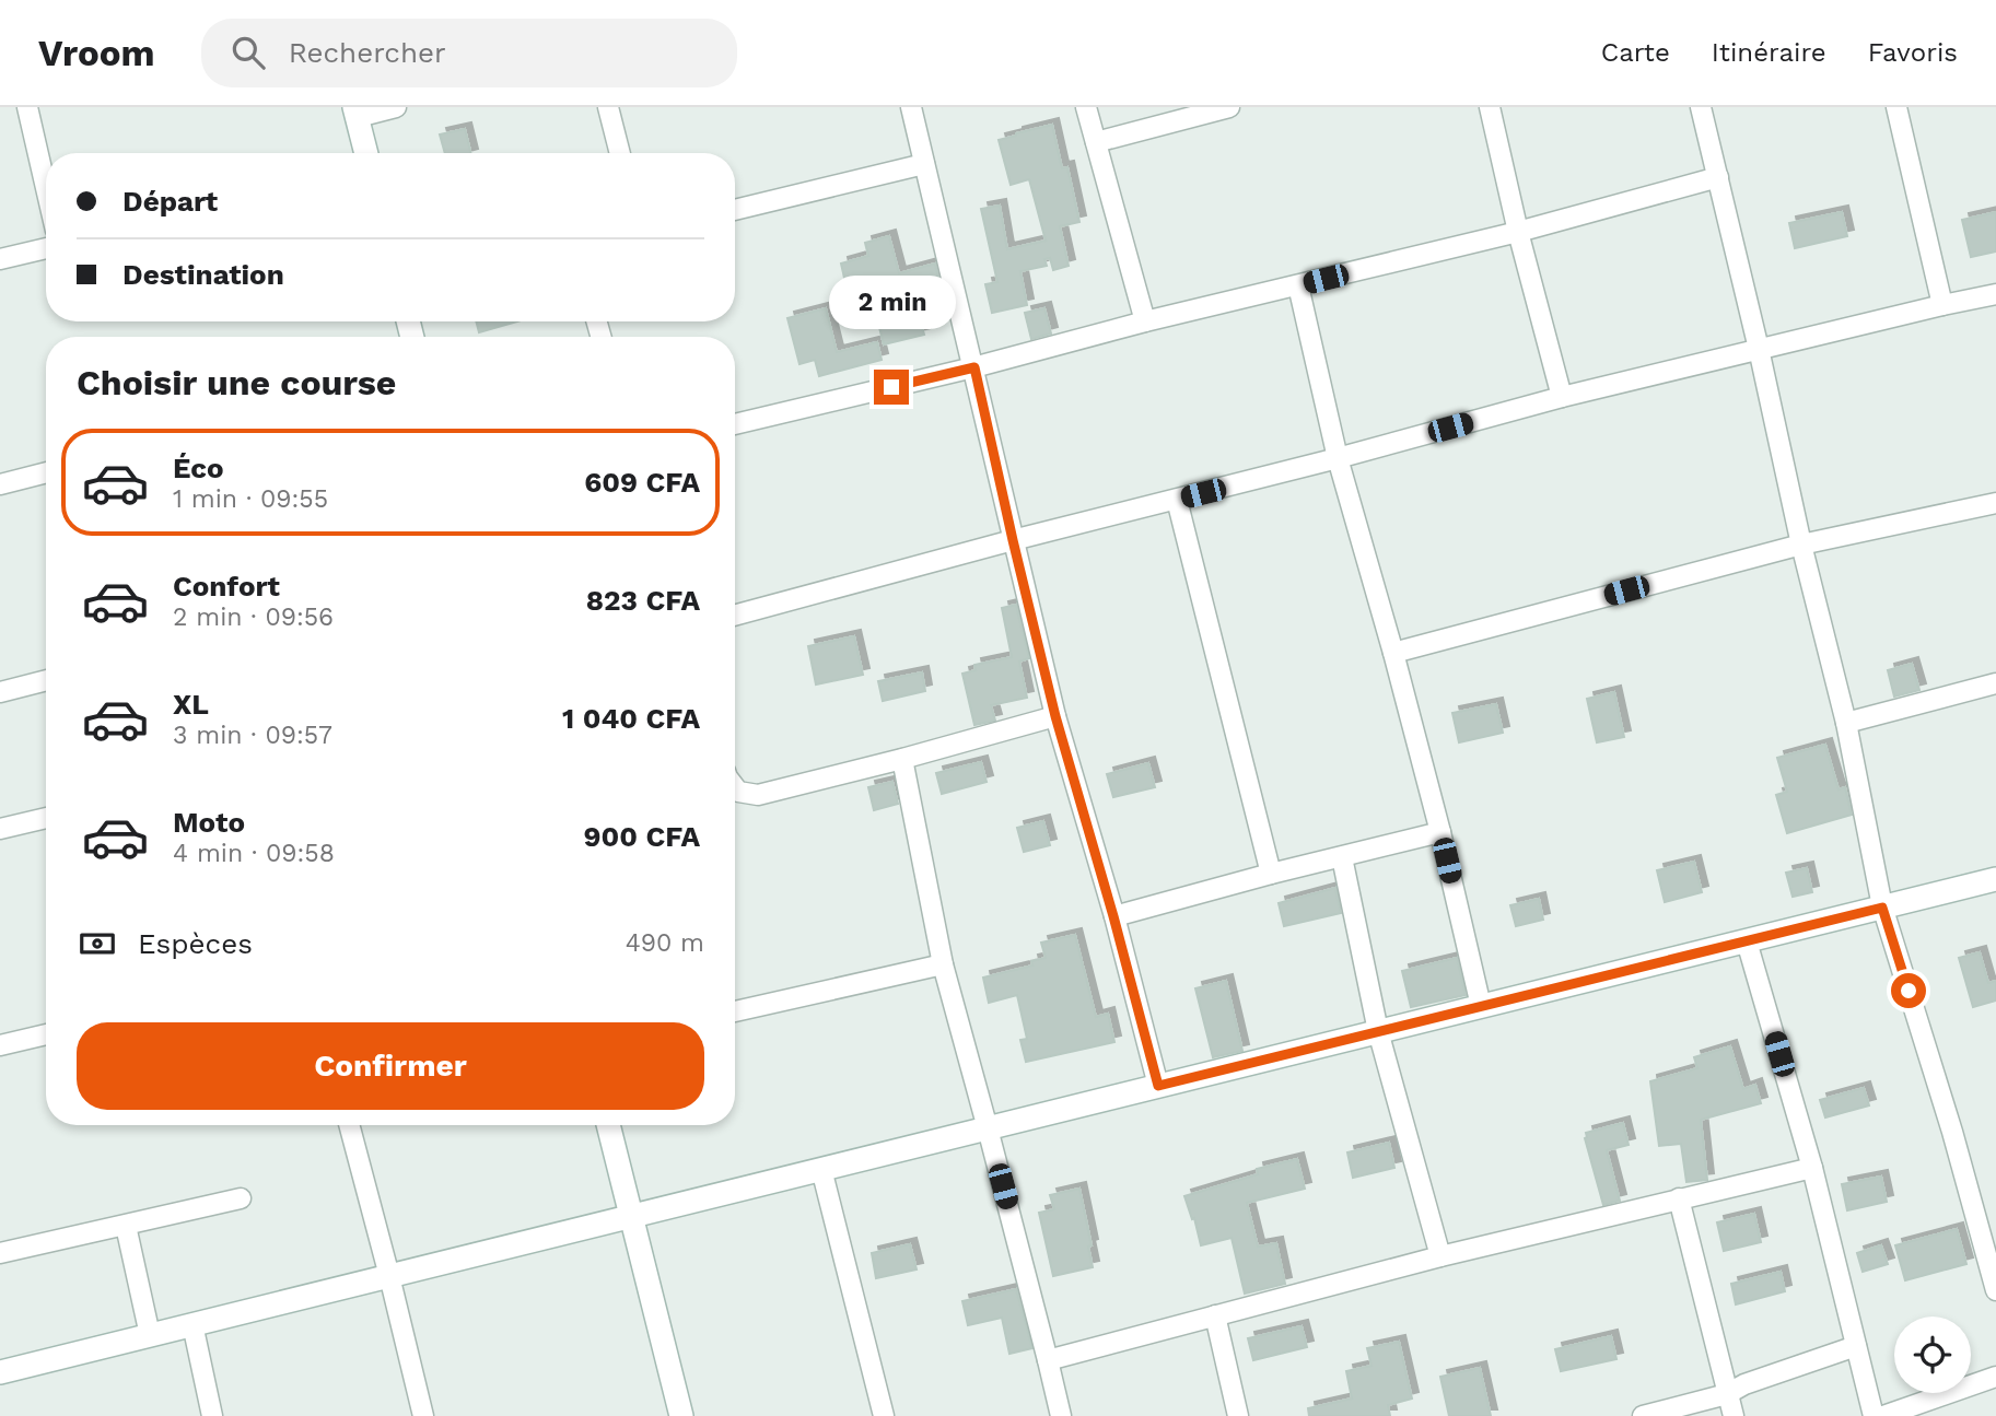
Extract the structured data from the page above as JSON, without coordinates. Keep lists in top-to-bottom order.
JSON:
{
  "page": {
    "header": "Vroom",
    "search": "Rechercher",
    "nav": ["Carte", "Itinéraire", "Favoris"],
    "banner": ["Départ", "Destination"],
    "bubble": "2 min",
    "heading": "Choisir une course",
    "list": [
      {
        "name": "Éco",
        "note": "1 min · 09:55",
        "value": "609 CFA"
      },
      {
        "name": "Confort",
        "note": "2 min · 09:56",
        "value": "823 CFA"
      },
      {
        "name": "XL",
        "note": "3 min · 09:57",
        "value": "1 040 CFA"
      },
      {
        "name": "Moto",
        "note": "4 min · 09:58",
        "value": "900 CFA"
      }
    ],
    "pay": ["Espèces", "490 m"],
    "buttons": "Confirmer"
  }
}
